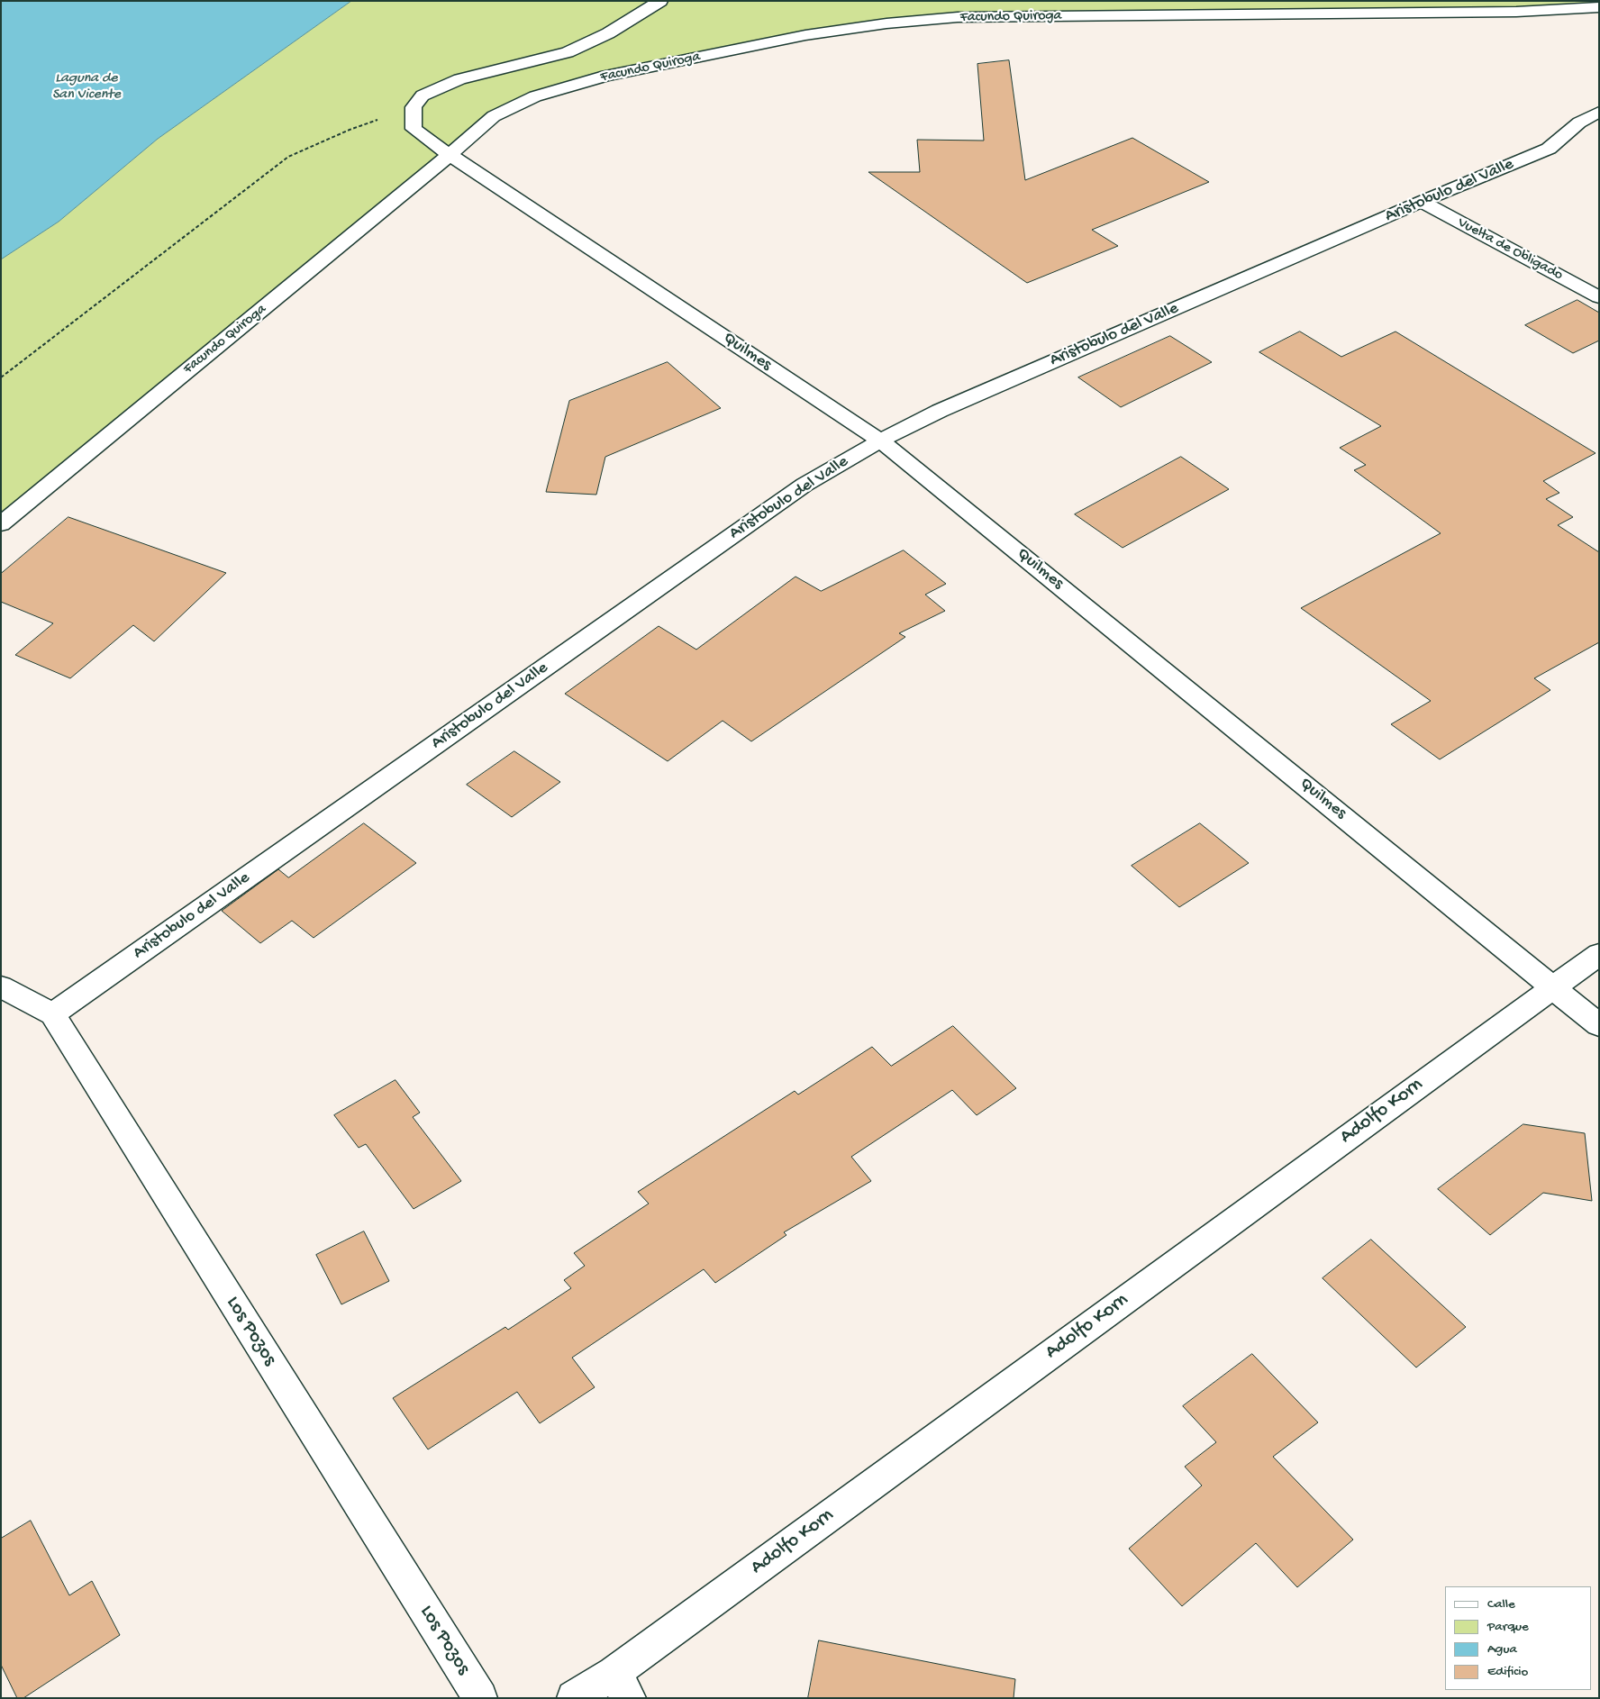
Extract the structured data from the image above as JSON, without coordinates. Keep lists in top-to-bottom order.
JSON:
{
  "streets": {
    "street": [
      "Facundo Quiroga",
      "Aristobulo del Valle",
      "Vuelta de Obligado",
      "Quilmes",
      "Adolfo Korn",
      "Los Pozos"
    ]
  },
  "crossings": [
    ["Facundo Quiroga", "Quilmes"],
    ["Aristobulo del Valle", "Vuelta de Obligado"],
    ["Aristobulo del Valle", "Quilmes"],
    ["Aristobulo del Valle", "Los Pozos"],
    ["Quilmes", "Adolfo Korn"]
  ],
  "water": ["Laguna de San Vicente"],
  "legend": [
    "Calle",
    "Parque",
    "Agua",
    "Edificio"
  ]
}
